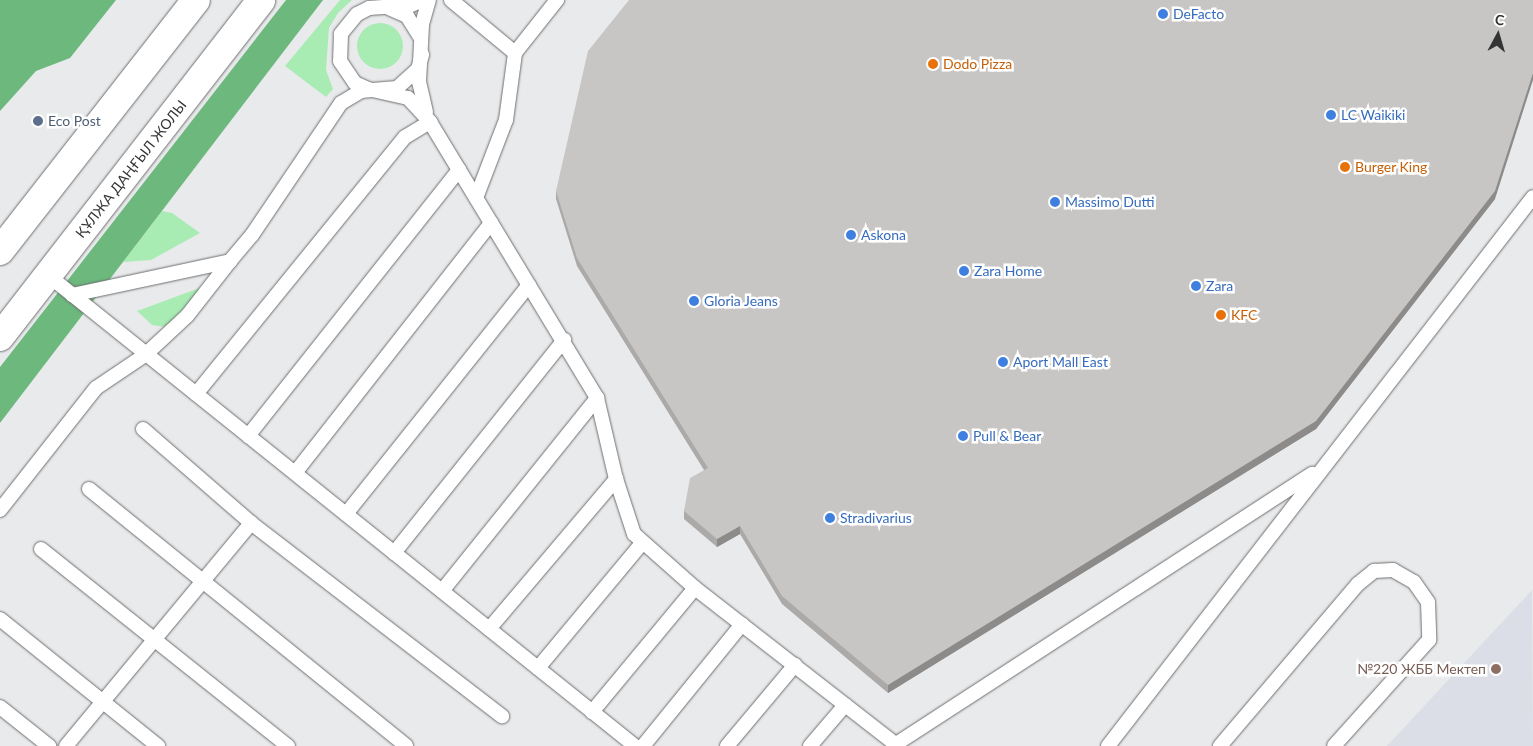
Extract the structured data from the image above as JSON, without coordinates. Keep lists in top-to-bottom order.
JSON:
{
  "streets": {
    "main road": ["ҚҰЛЖА ДАҢҒЫЛ ЖОЛЫ"]
  },
  "places": [
    "DeFacto",
    "Dodo Pizza",
    "LC Waikiki",
    "Eco Post",
    "Burger King",
    "Massimo Dutti",
    "Askona",
    "Zara Home",
    "Zara",
    "Gloria Jeans",
    "KFC",
    "Aport Mall East",
    "Pull & Bear",
    "Stradivarius",
    "№220 ЖББ Мектеп"
  ],
  "north": "top"
}
